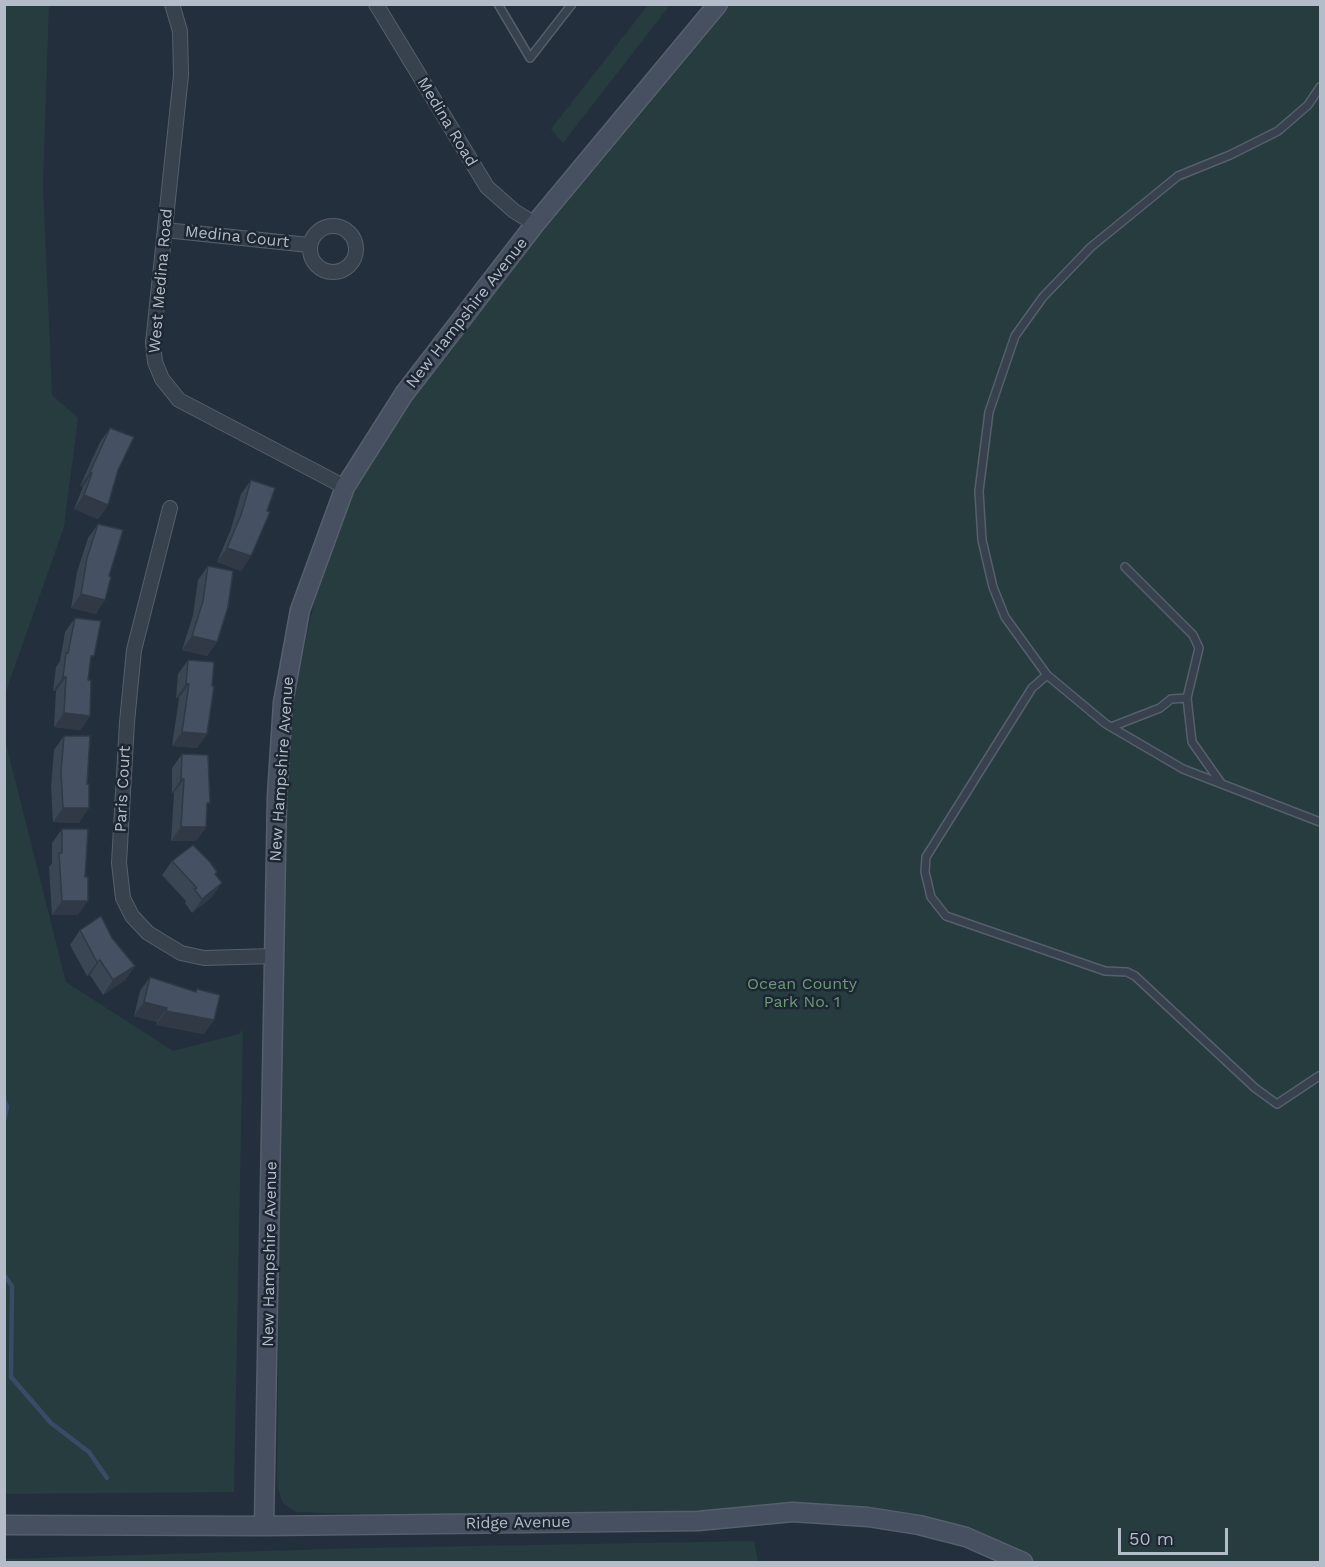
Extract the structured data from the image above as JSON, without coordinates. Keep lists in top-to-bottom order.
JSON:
{
  "streets": {
    "main road": ["New Hampshire Avenue", "Ridge Avenue"],
    "street": [
      "Medina Road",
      "Medina Court",
      "West Medina Road",
      "Paris Court"
    ]
  },
  "crossings": [
    ["Medina Road", "New Hampshire Avenue"],
    ["Medina Court", "West Medina Road"],
    ["West Medina Road", "New Hampshire Avenue"],
    ["New Hampshire Avenue", "Paris Court"],
    ["New Hampshire Avenue", "Ridge Avenue"]
  ],
  "parks": ["Ocean County Park No. 1"],
  "scale_bar": "50 m"
}
